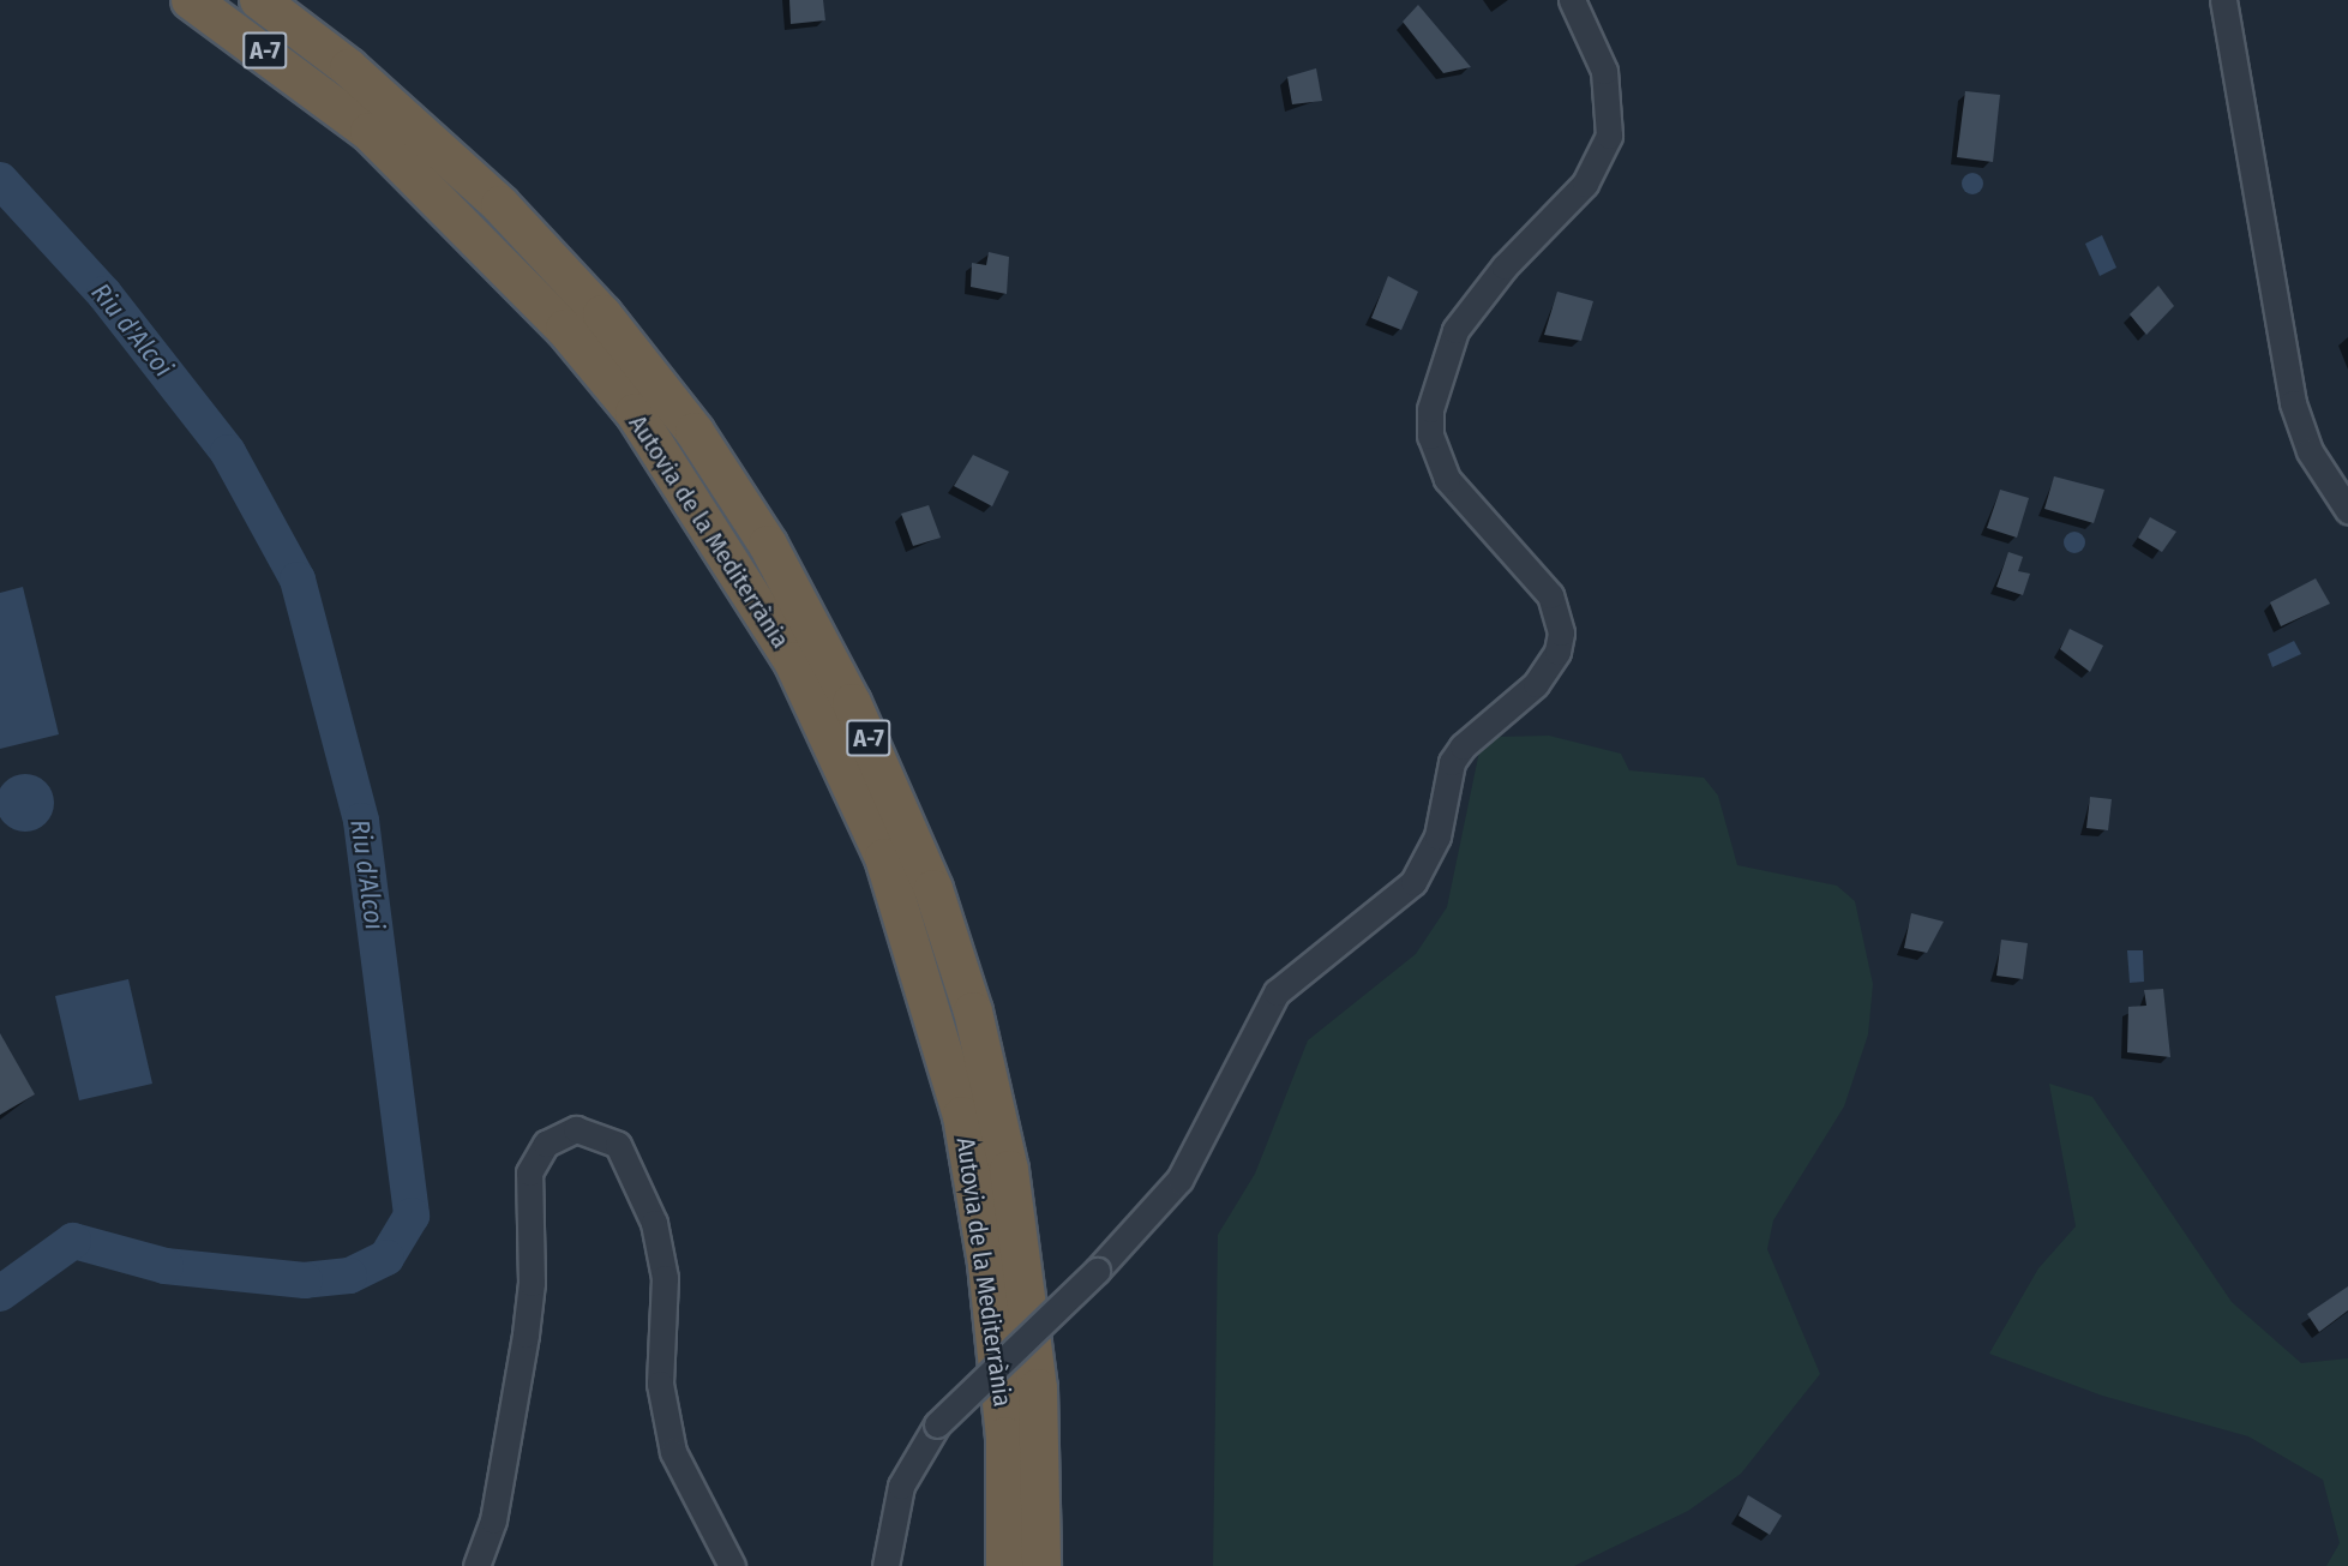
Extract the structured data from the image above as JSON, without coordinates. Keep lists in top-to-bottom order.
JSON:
{
  "streets": {
    "highway": ["A-7", "Autovia de la Mediterrània"]
  },
  "water": ["Riu d'Alcoi"]
}
